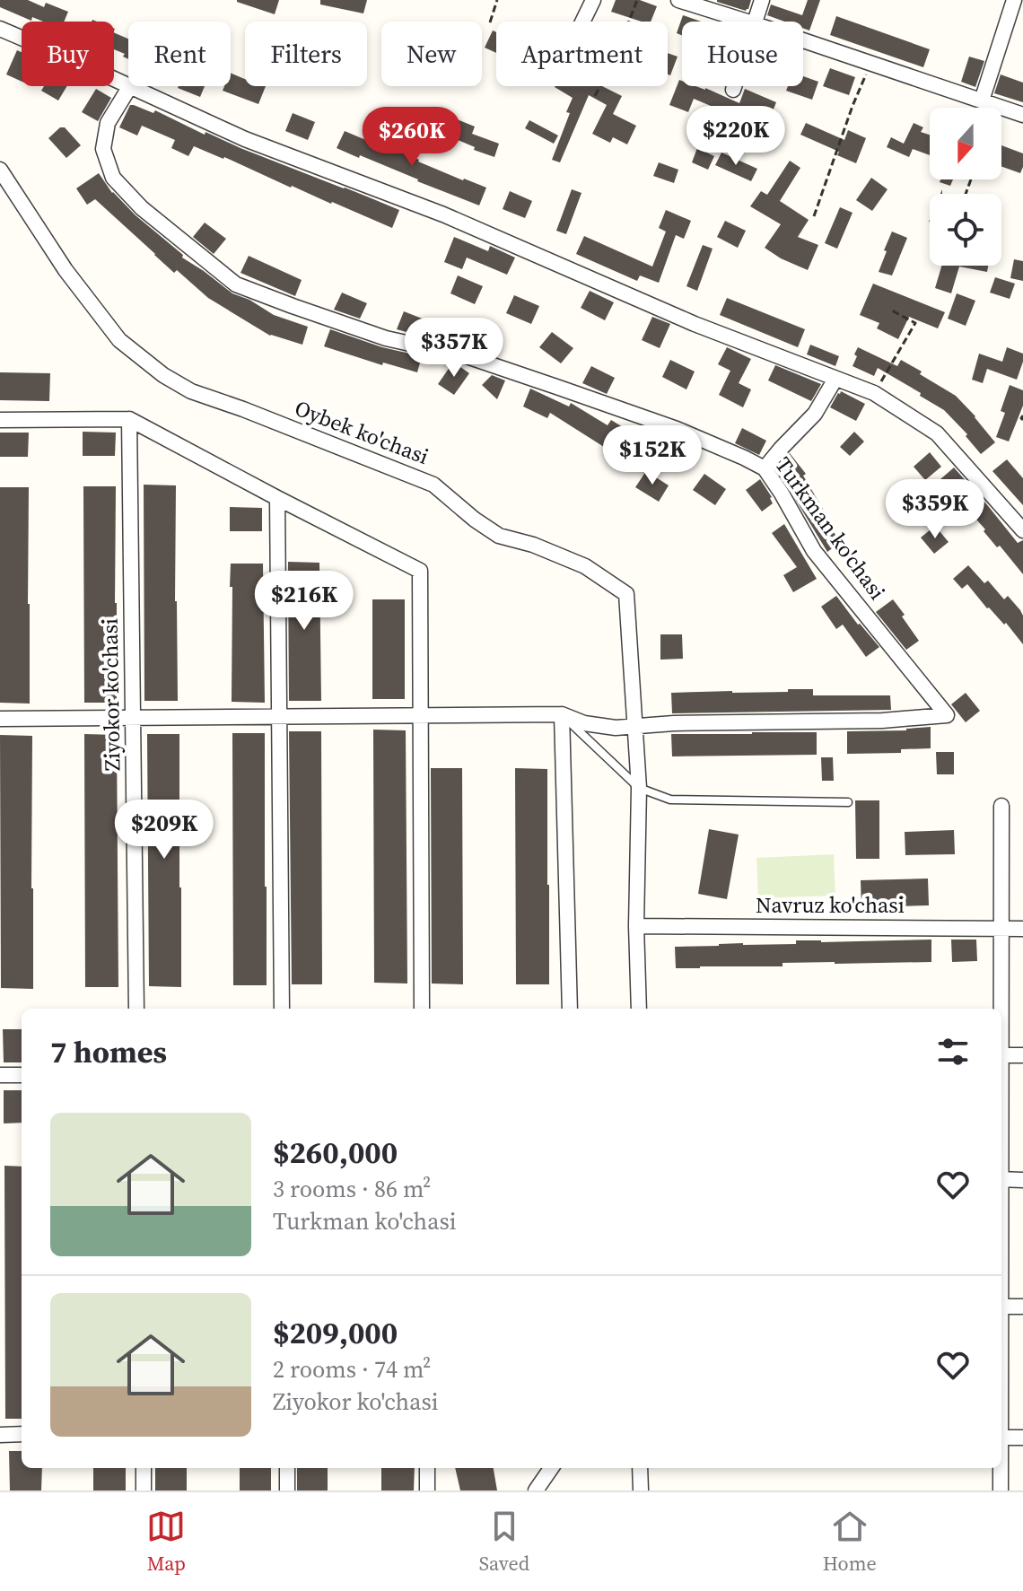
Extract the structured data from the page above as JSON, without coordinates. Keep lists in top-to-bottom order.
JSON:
{
  "streets": {
    "street": [
      "Oybek ko'chasi",
      "Turkman ko'chasi",
      "Ziyokor ko'chasi",
      "Navruz ko'chasi"
    ]
  },
  "crossings": [
    ["Oybek ko'chasi", "Turkman ko'chasi"],
    ["Oybek ko'chasi", "Navruz ko'chasi"]
  ],
  "north": "bottom",
  "page": {
    "chip": [
      "Buy",
      "Rent",
      "Filters",
      "New",
      "Apartment",
      "House"
    ],
    "price": [
      "$220K",
      "$260K",
      "$357K",
      "$152K",
      "$359K",
      "$216K",
      "$209K"
    ],
    "heading": "7 homes",
    "list": [
      {
        "name": "$260,000",
        "note": "3 rooms · 86 m² · Turkman ko'chasi"
      },
      {
        "name": "$209,000",
        "note": "2 rooms · 74 m² · Ziyokor ko'chasi"
      }
    ],
    "tabs": ["Map", "Saved", "Home"]
  }
}
